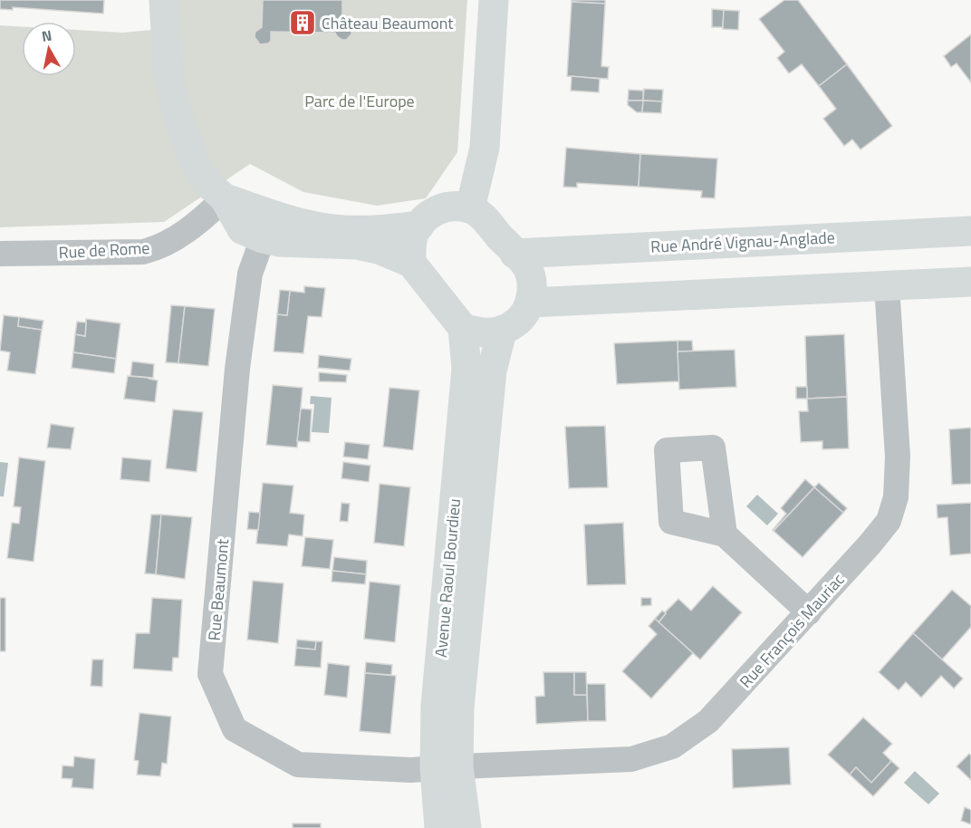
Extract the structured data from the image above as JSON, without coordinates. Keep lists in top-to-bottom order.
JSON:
{
  "streets": {
    "street": [
      "Rue André Vignau-Anglade",
      "Rue de Rome",
      "Avenue Raoul Bourdieu",
      "Rue Beaumont",
      "Rue François Mauriac"
    ]
  },
  "crossings": [
    ["Rue André Vignau-Anglade", "Avenue Raoul Bourdieu"],
    ["Avenue Raoul Bourdieu", "Rue Beaumont"],
    ["Avenue Raoul Bourdieu", "Rue François Mauriac"],
    ["Rue Beaumont", "Rue François Mauriac"]
  ],
  "parks": ["Parc de l'Europe"],
  "places": {
    "building": ["Château Beaumont"]
  },
  "north": "top"
}
